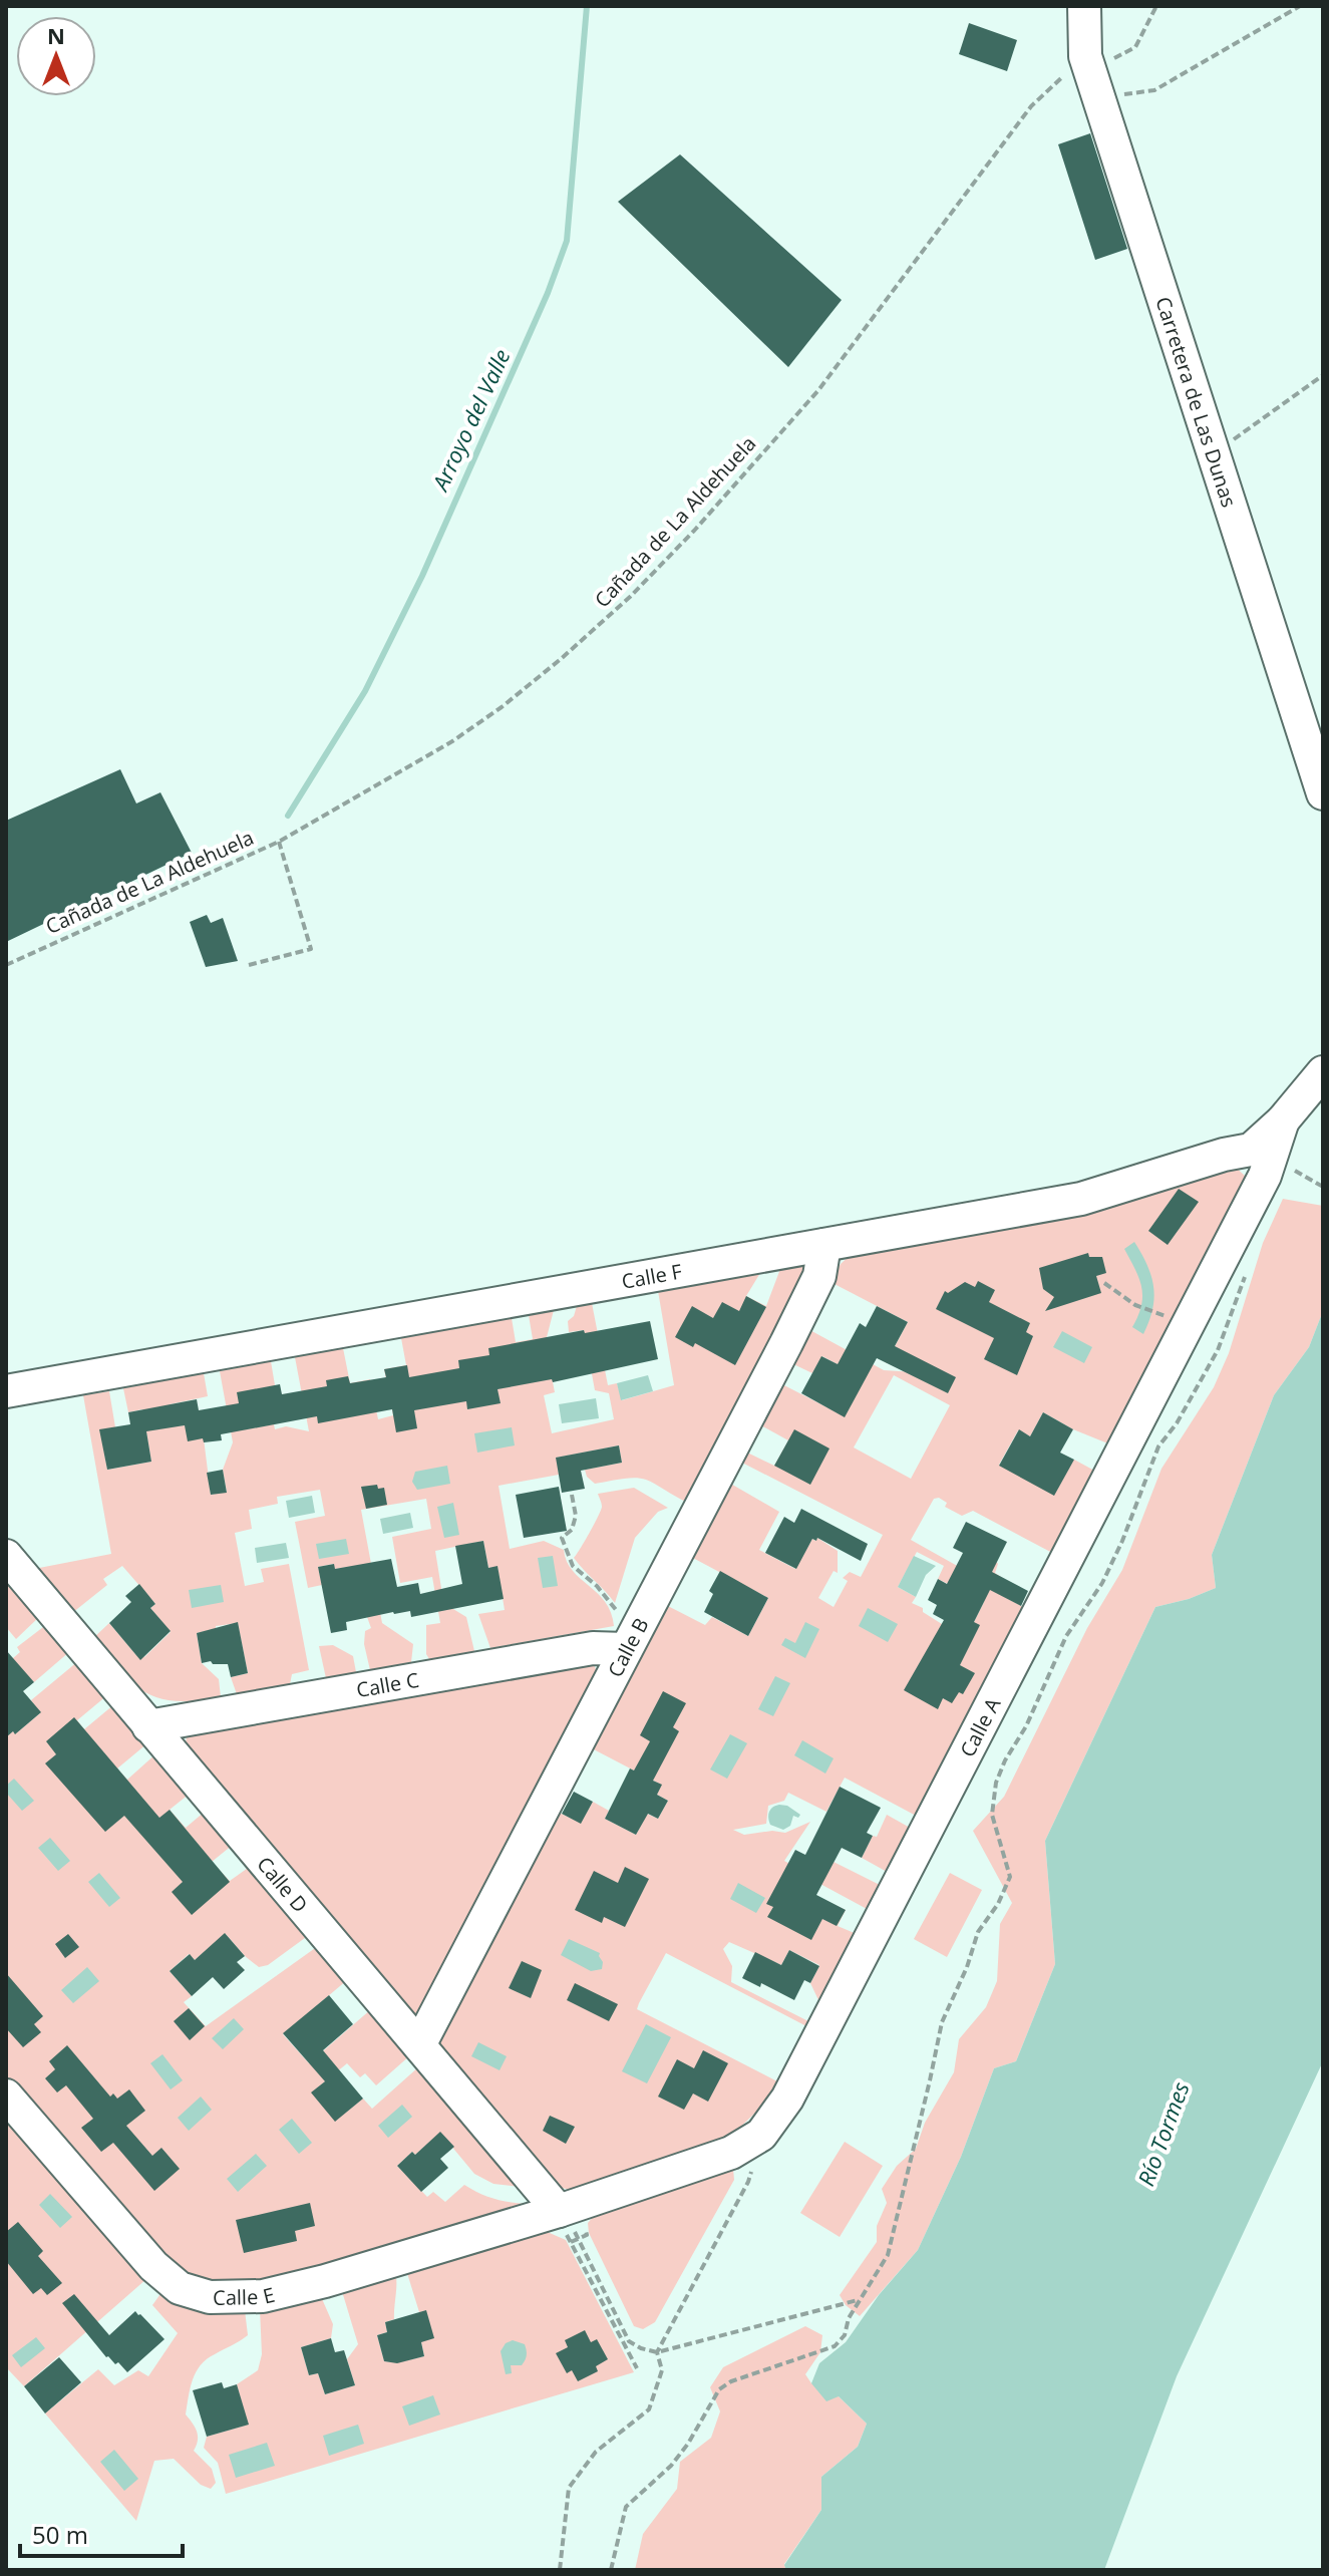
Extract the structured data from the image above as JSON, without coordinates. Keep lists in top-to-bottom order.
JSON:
{
  "streets": {
    "street": [
      "Carretera de Las Dunas",
      "Calle F",
      "Calle B",
      "Calle C",
      "Calle A",
      "Calle D",
      "Calle E"
    ],
    "path": ["Cañada de La Aldehuela"]
  },
  "crossings": [
    ["Carretera de Las Dunas", "Cañada de La Aldehuela"],
    ["Calle F", "Calle B"],
    ["Calle F", "Calle A"],
    ["Calle B", "Calle C"],
    ["Calle B", "Calle D"],
    ["Calle C", "Calle D"],
    ["Calle A", "Calle D"],
    ["Calle A", "Calle E"],
    ["Calle D", "Calle E"]
  ],
  "water": ["Arroyo del Valle", "Río Tormes"],
  "scale_bar": "50 m",
  "north": "top"
}
